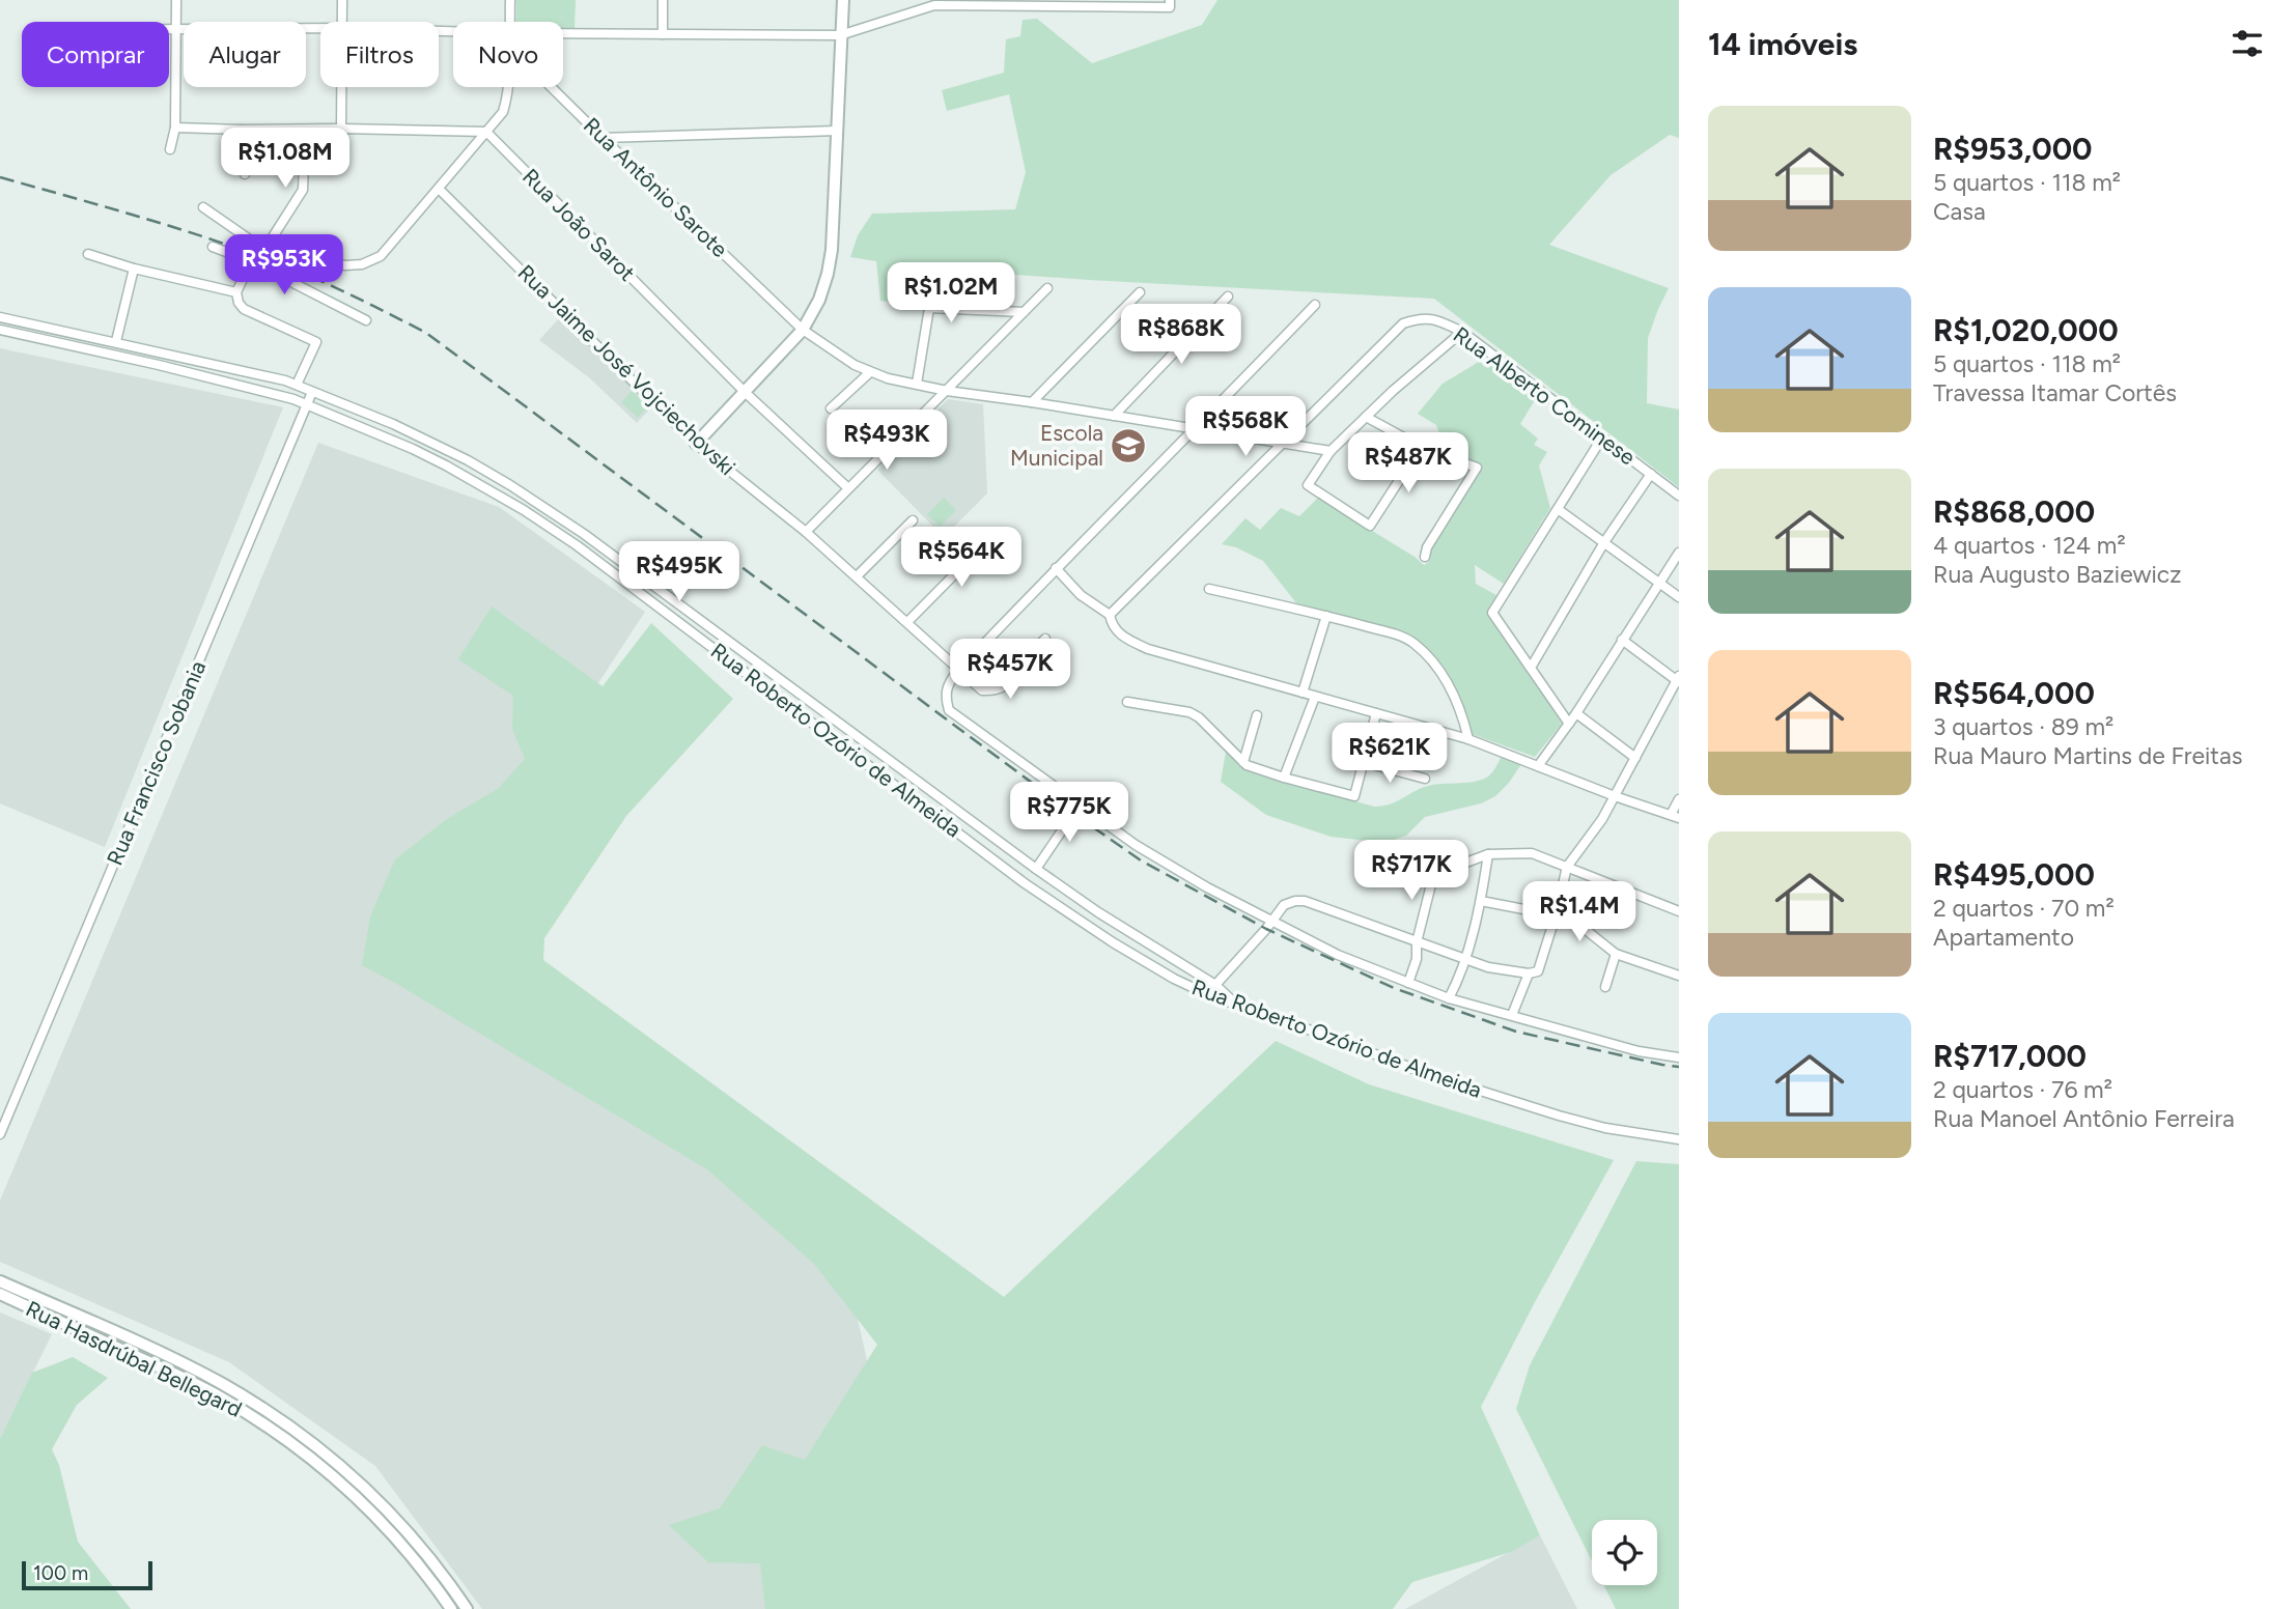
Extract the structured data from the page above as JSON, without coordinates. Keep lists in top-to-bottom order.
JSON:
{
  "streets": {
    "street": [
      "Rua Antônio Sarote",
      "Rua João Sarot",
      "Rua Jaime José Vojciechovski",
      "Rua Alberto Cominese",
      "Rua Roberto Ozório de Almeida",
      "Rua Francisco Sobania",
      "Rua Hasdrúbal Bellegard"
    ]
  },
  "crossings": [
    ["Rua Antônio Sarote", "Rua Alberto Cominese"],
    ["Rua Roberto Ozório de Almeida", "Rua Francisco Sobania"]
  ],
  "places": {
    "school or university": ["Escola Municipal"]
  },
  "scale_bar": "100 m",
  "page": {
    "heading": "14 imóveis",
    "chip": [
      "Comprar",
      "Alugar",
      "Filtros",
      "Novo"
    ],
    "list": [
      {
        "name": "R$953,000",
        "note": "5 quartos · 118 m² · Casa"
      },
      {
        "name": "R$1,020,000",
        "note": "5 quartos · 118 m² · Travessa Itamar Cortês"
      },
      {
        "name": "R$868,000",
        "note": "4 quartos · 124 m² · Rua Augusto Baziewicz"
      },
      {
        "name": "R$564,000",
        "note": "3 quartos · 89 m² · Rua Mauro Martins de Freitas"
      },
      {
        "name": "R$495,000",
        "note": "2 quartos · 70 m² · Apartamento"
      },
      {
        "name": "R$717,000",
        "note": "2 quartos · 76 m² · Rua Manoel Antônio Ferreira"
      }
    ],
    "price": [
      "R$1.08M",
      "R$953K",
      "R$1.02M",
      "R$868K",
      "R$568K",
      "R$493K",
      "R$487K",
      "R$564K",
      "R$495K",
      "R$457K",
      "R$621K",
      "R$775K",
      "R$717K",
      "R$1.4M"
    ],
    "scale": "100 m"
  }
}
